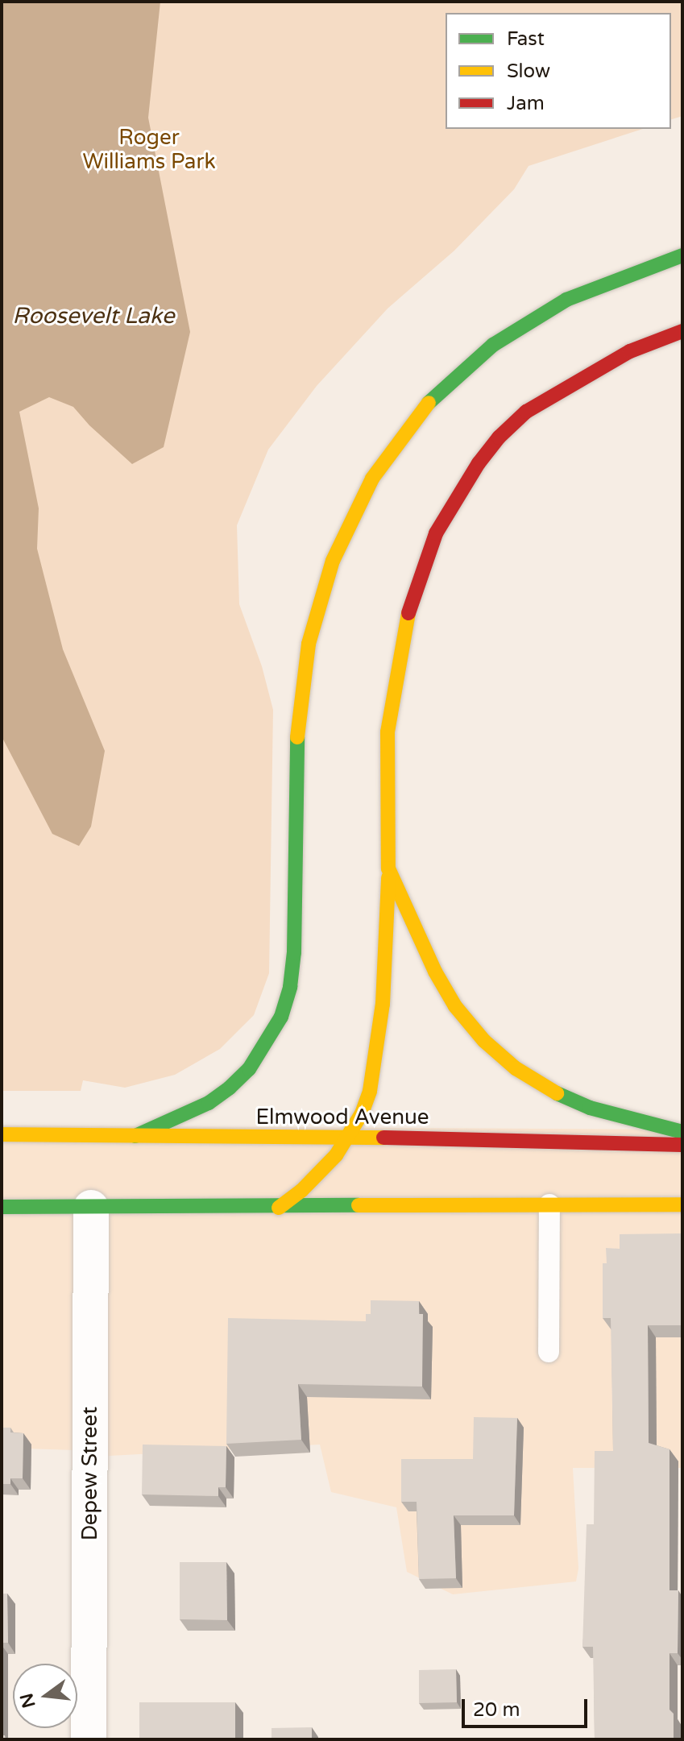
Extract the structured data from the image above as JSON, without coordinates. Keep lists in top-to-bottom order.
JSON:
{
  "streets": {
    "main road": ["Elmwood Avenue"],
    "street": ["Depew Street"]
  },
  "water": ["Roosevelt Lake"],
  "parks": ["Roger Williams Park"],
  "legend": ["Fast", "Slow", "Jam"],
  "scale_bar": "20 m",
  "north": "left"
}
